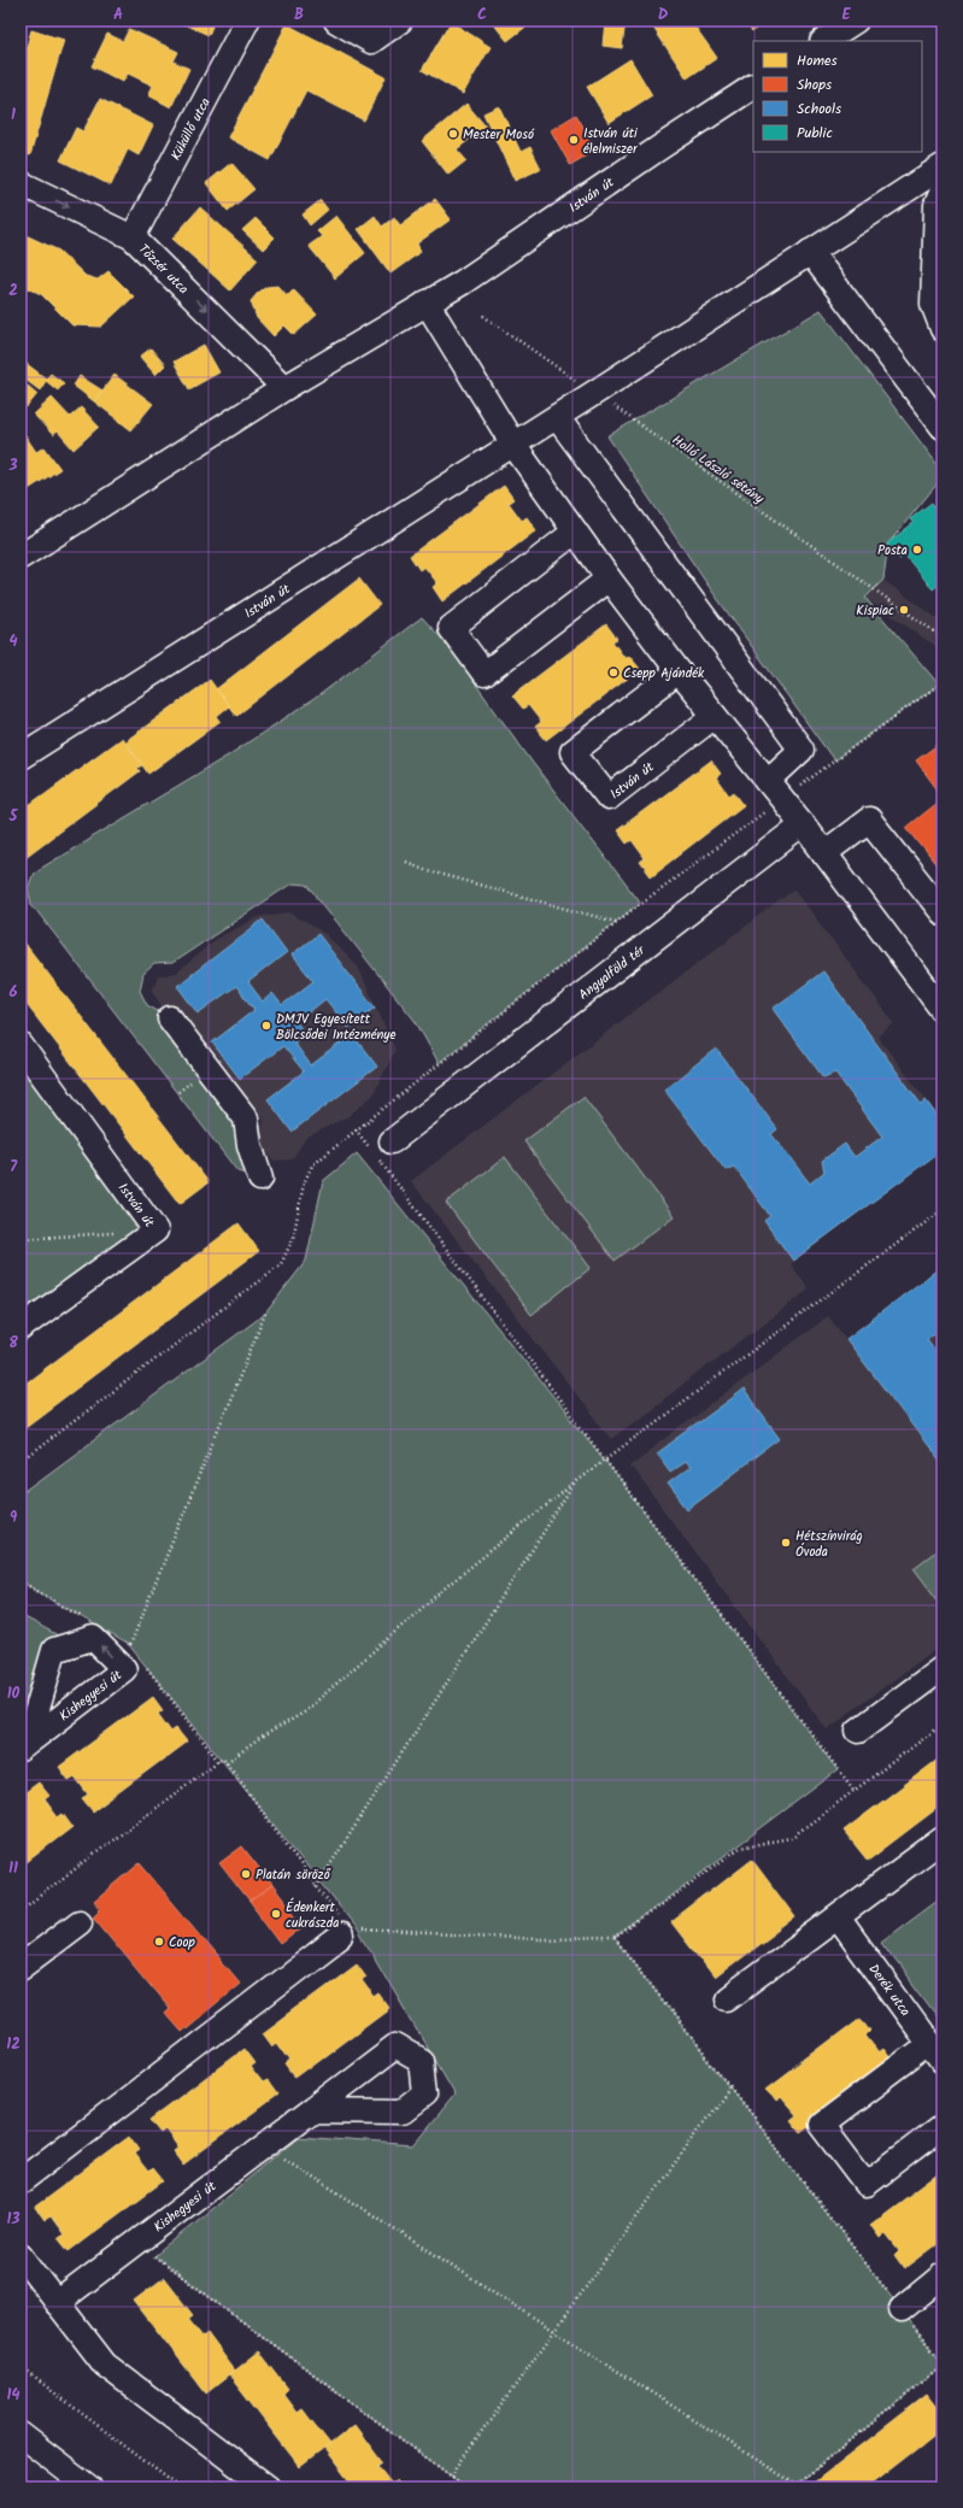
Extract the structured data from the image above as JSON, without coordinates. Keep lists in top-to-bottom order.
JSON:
{
  "streets": {
    "street": [
      "Küküllő utca",
      "István út",
      "Tőzsér utca",
      "Angyalföld tér",
      "Kishegyesi út",
      "Derék utca"
    ],
    "path": ["Holló László sétány"]
  },
  "crossings": [
    ["Küküllő utca", "Tőzsér utca"],
    ["István út", "Tőzsér utca"],
    ["István út", "Holló László sétány"]
  ],
  "one_way": ["Tőzsér utca"],
  "places": [
    "Mester Mosó",
    "István úti élelmiszer",
    "Posta",
    "Kispiac",
    "Csepp Ajándék",
    "DMJV Egyesített Bölcsődei Intézménye",
    "Hétszínvirág Óvoda",
    "Platán söröző",
    "Édenkert cukrászda",
    "Coop"
  ],
  "legend": [
    "Homes",
    "Shops",
    "Schools",
    "Public"
  ],
  "grid": {
    "columns": [
      "A",
      "B",
      "C",
      "D",
      "E"
    ],
    "rows": [
      "1",
      "2",
      "3",
      "4",
      "5",
      "6",
      "7",
      "8",
      "9",
      "10",
      "11",
      "12",
      "13",
      "14"
    ]
  }
}
